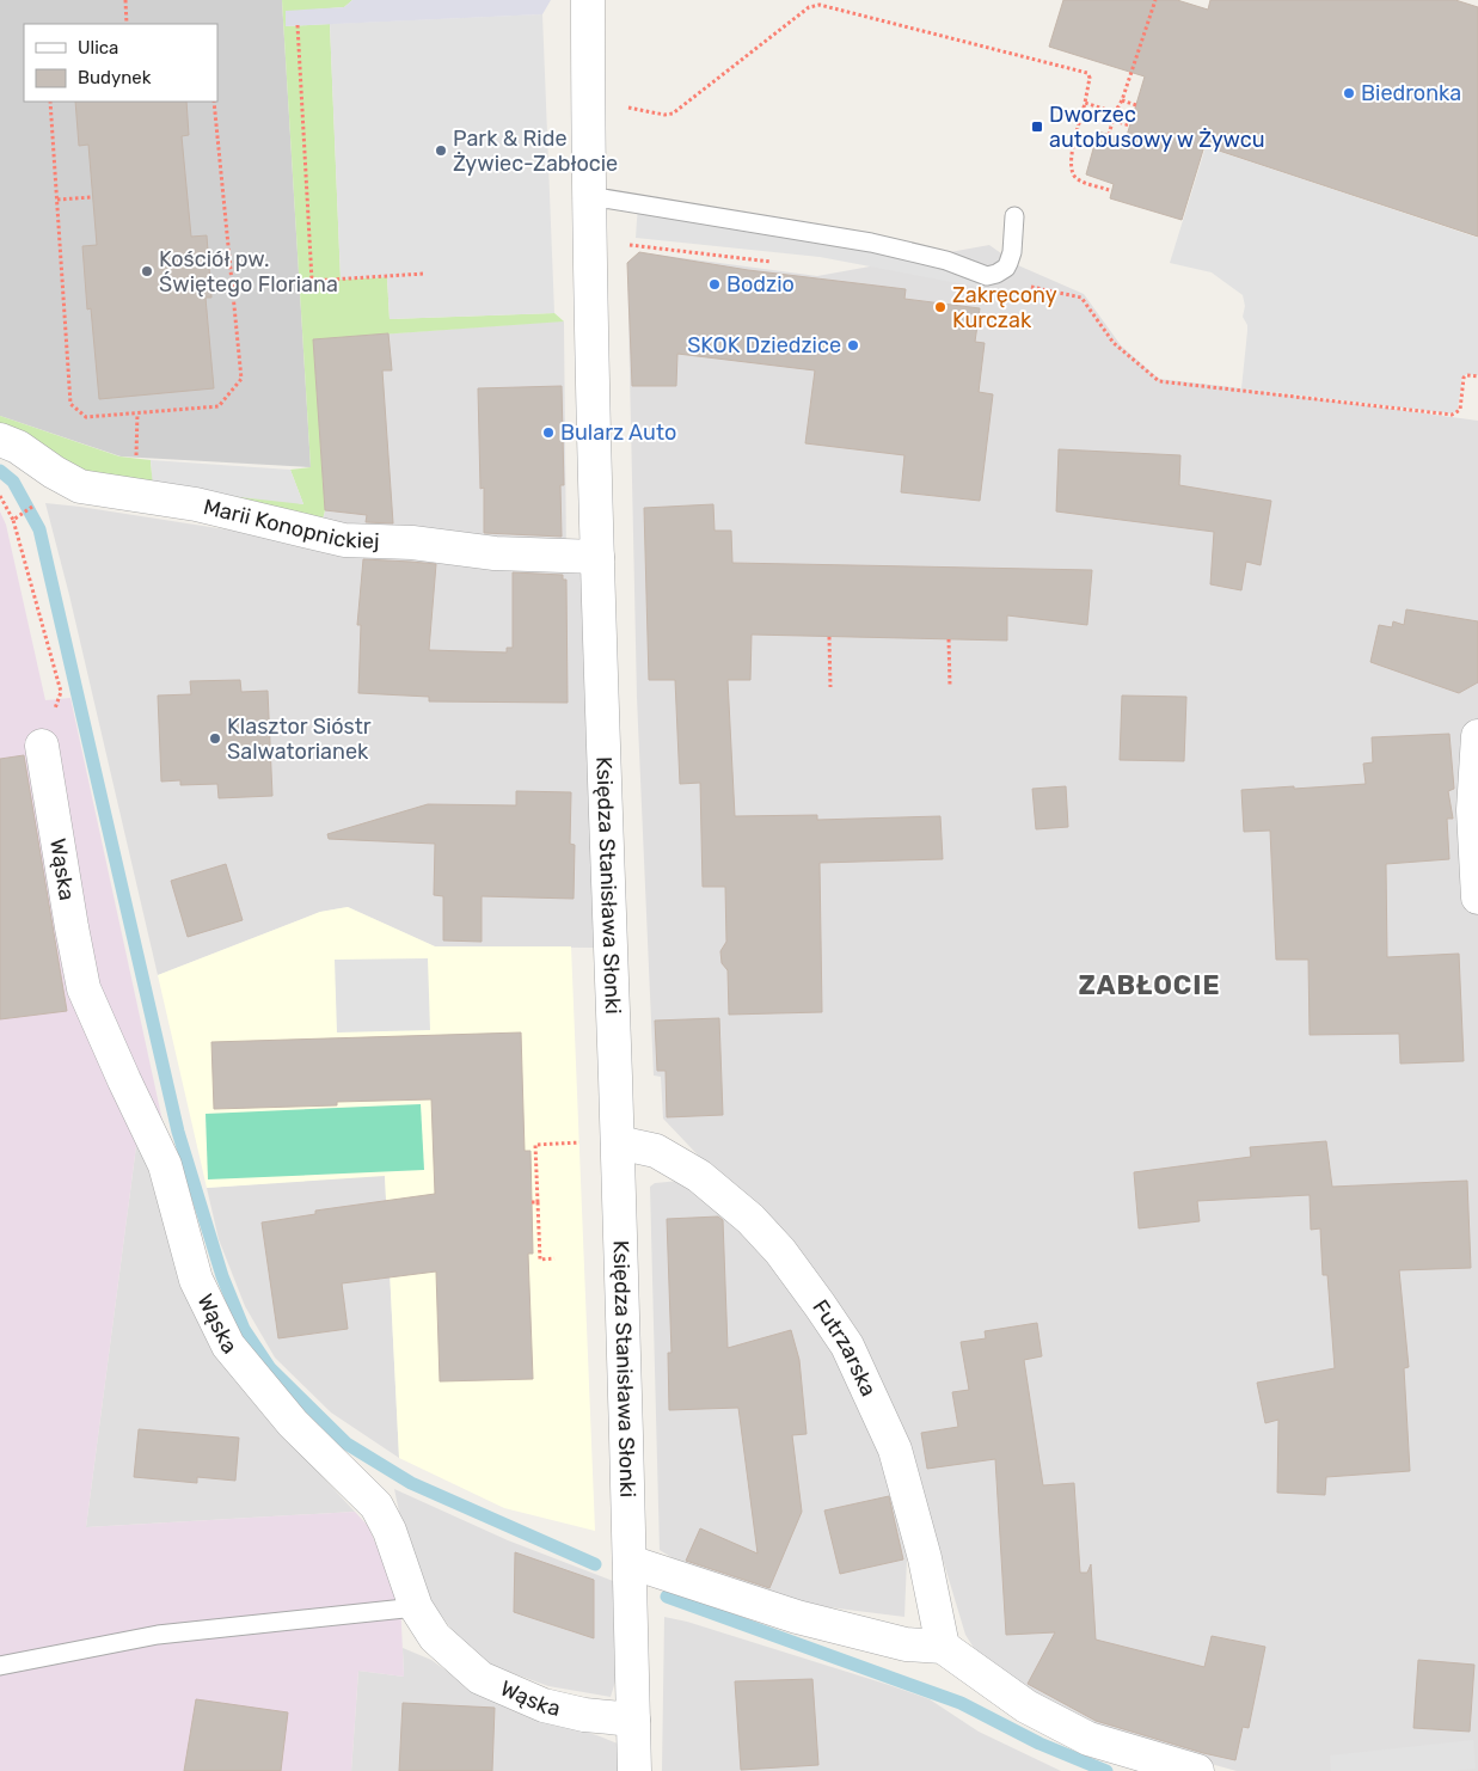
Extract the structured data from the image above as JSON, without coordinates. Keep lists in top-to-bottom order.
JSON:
{
  "streets": {
    "street": [
      "Marii Konopnickiej",
      "Wąska",
      "Księdza Stanisława Słonki",
      "Futrzarska"
    ]
  },
  "crossings": [
    ["Marii Konopnickiej", "Księdza Stanisława Słonki"],
    ["Wąska", "Księdza Stanisława Słonki"],
    ["Księdza Stanisława Słonki", "Futrzarska"]
  ],
  "districts": ["ZABŁOCIE"],
  "places": {
    "other": [
      "Biedronka",
      "Park & Ride Żywiec-Zabłocie",
      "Kościół pw. Świętego Floriana",
      "Bodzio",
      "Zakręcony Kurczak",
      "SKOK Dziedzice",
      "Bularz Auto",
      "Klasztor Sióstr Salwatorianek"
    ],
    "transit": ["Dworzec autobusowy w Żywcu"]
  },
  "legend": ["Ulica", "Budynek"]
}
